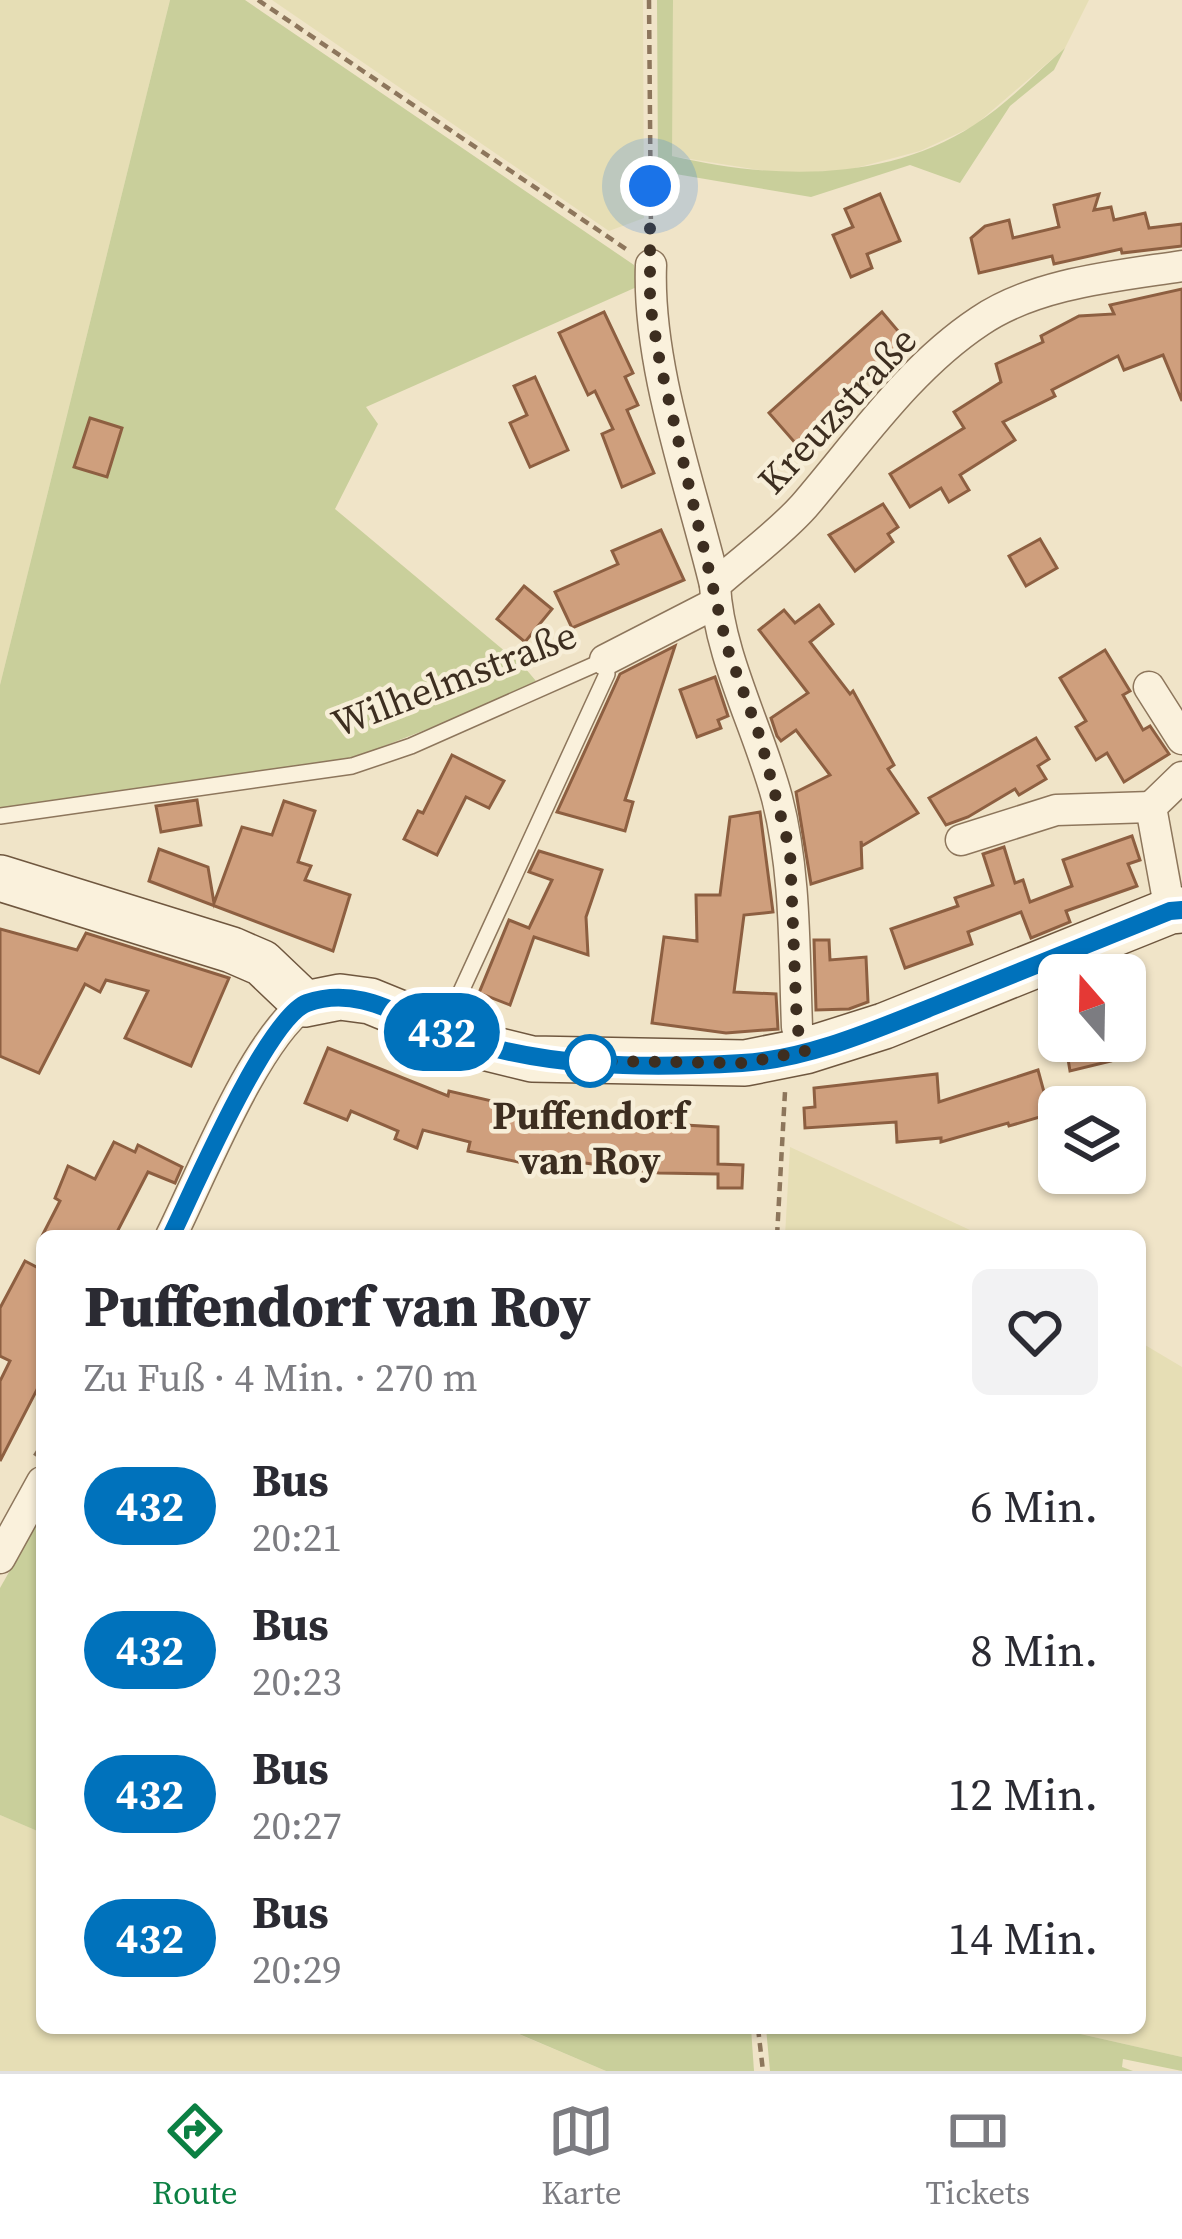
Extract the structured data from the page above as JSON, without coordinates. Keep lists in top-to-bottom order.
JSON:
{
  "streets": {
    "street": ["Kreuzstraße"],
    "lane": ["Wilhelmstraße"]
  },
  "crossings": [
    ["Kreuzstraße", "Wilhelmstraße"]
  ],
  "places": ["Puffendorf van Roy"],
  "lines": ["bus line 432"],
  "north": "top",
  "page": {
    "on_map": "432",
    "heading": ["Puffendorf van Roy", "Zu Fuß · 4 Min. · 270 m"],
    "list": [
      {
        "mark": "432",
        "name": "Bus",
        "note": "20:21",
        "value": "6 Min."
      },
      {
        "mark": "432",
        "name": "Bus",
        "note": "20:23",
        "value": "8 Min."
      },
      {
        "mark": "432",
        "name": "Bus",
        "note": "20:27",
        "value": "12 Min."
      },
      {
        "mark": "432",
        "name": "Bus",
        "note": "20:29",
        "value": "14 Min."
      }
    ],
    "tabs": ["Route", "Karte", "Tickets"]
  }
}
